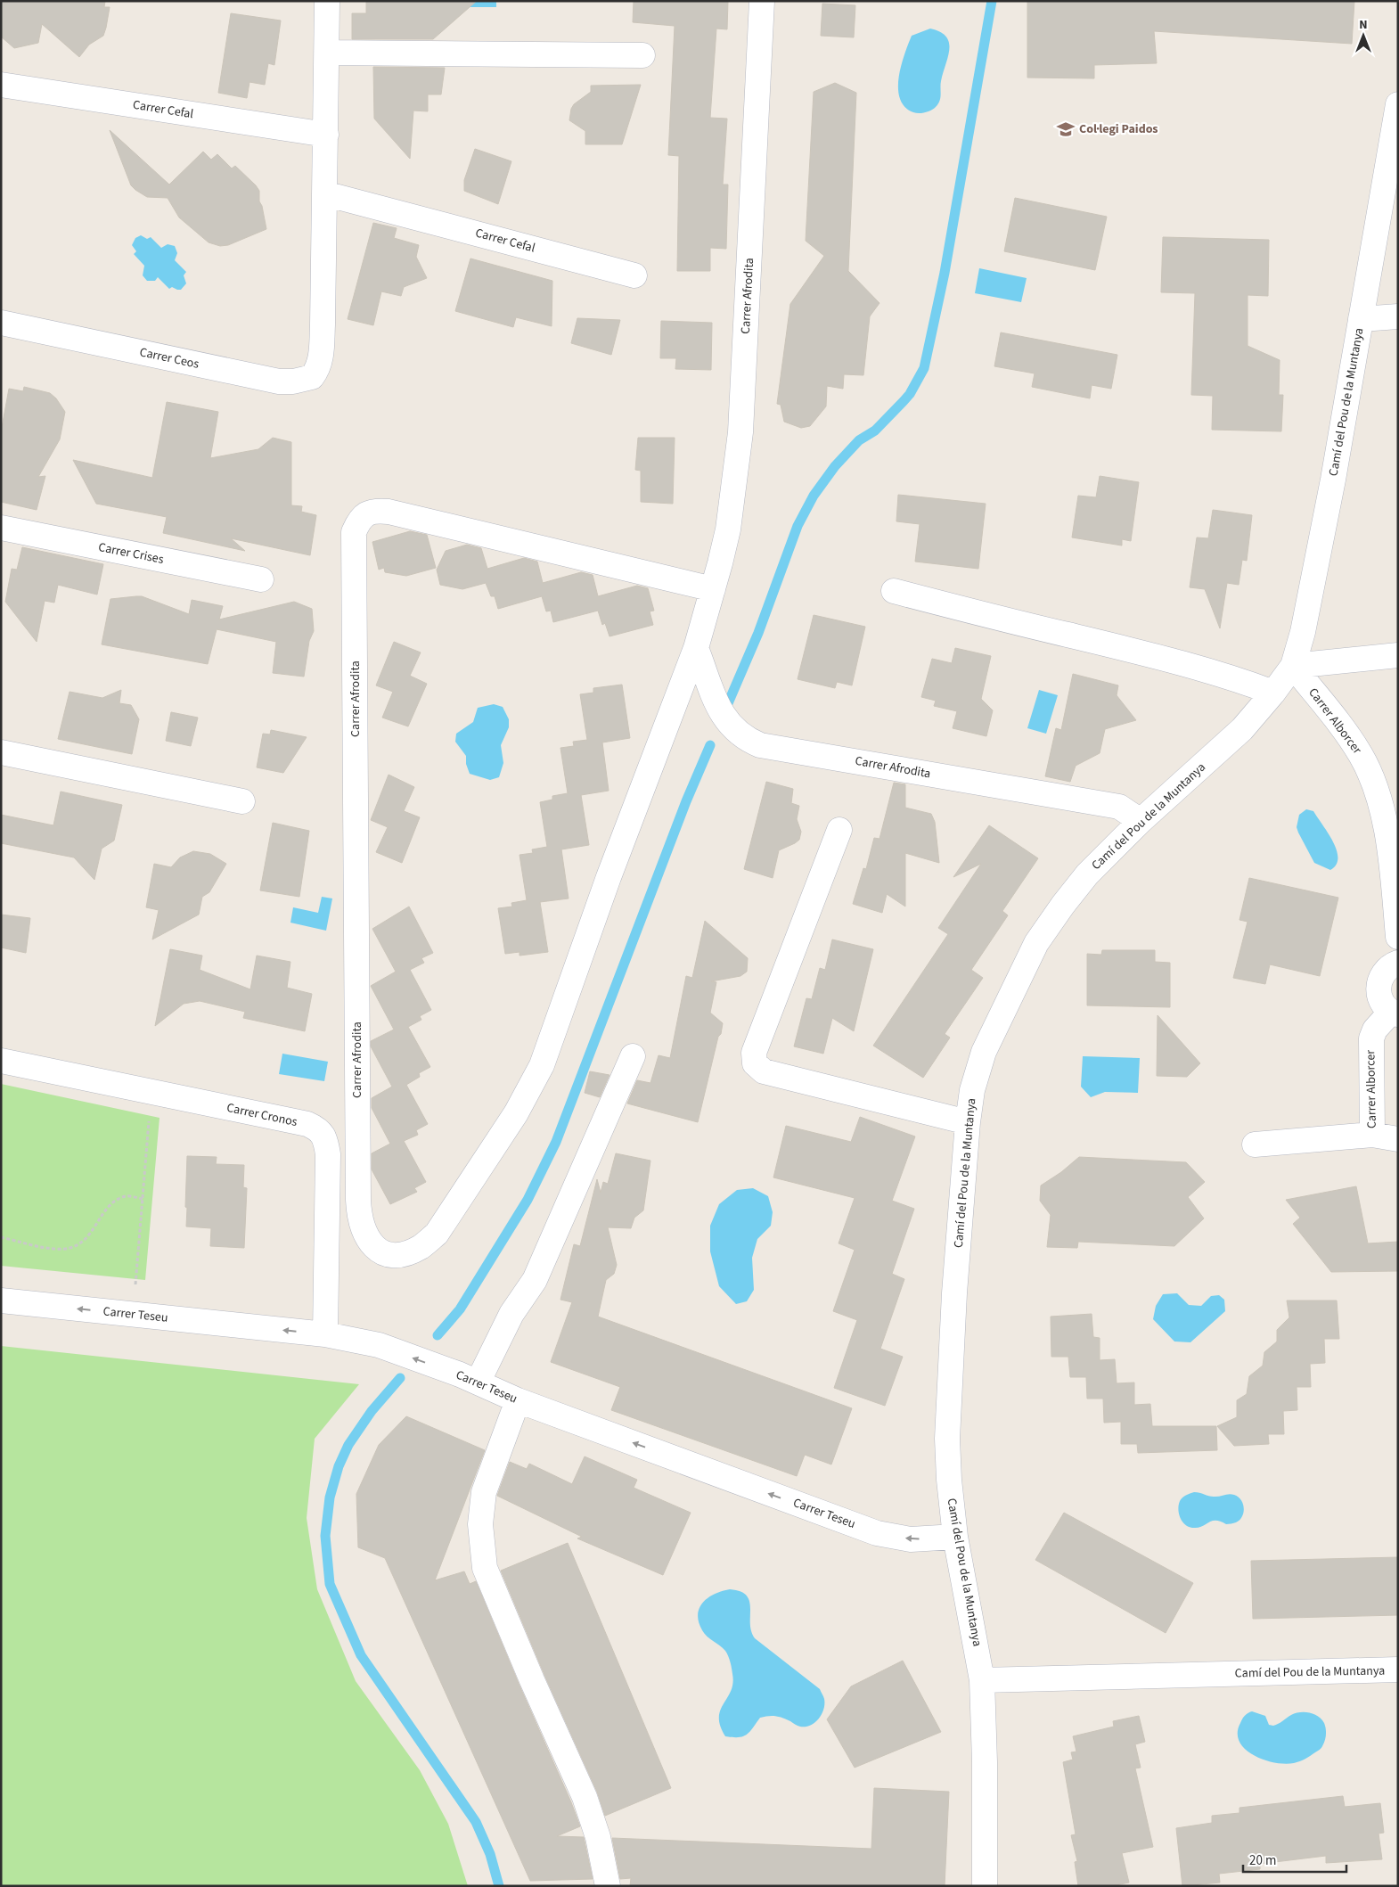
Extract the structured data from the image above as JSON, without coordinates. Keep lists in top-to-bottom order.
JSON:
{
  "streets": {
    "street": [
      "Carrer Cefal",
      "Carrer Afrodita",
      "Carrer Ceos",
      "Camí del Pou de la Muntanya",
      "Carrer Crises",
      "Carrer Alborcer",
      "Carrer Cronos",
      "Carrer Teseu"
    ]
  },
  "crossings": [
    ["Carrer Cefal", "Carrer Ceos"],
    ["Carrer Afrodita", "Camí del Pou de la Muntanya"],
    ["Camí del Pou de la Muntanya", "Carrer Alborcer"],
    ["Camí del Pou de la Muntanya", "Carrer Teseu"],
    ["Carrer Cronos", "Carrer Teseu"]
  ],
  "one_way": ["Carrer Teseu"],
  "places": {
    "school or university": ["Col·legi Paidos"]
  },
  "scale_bar": "20 m",
  "north": "top"
}
